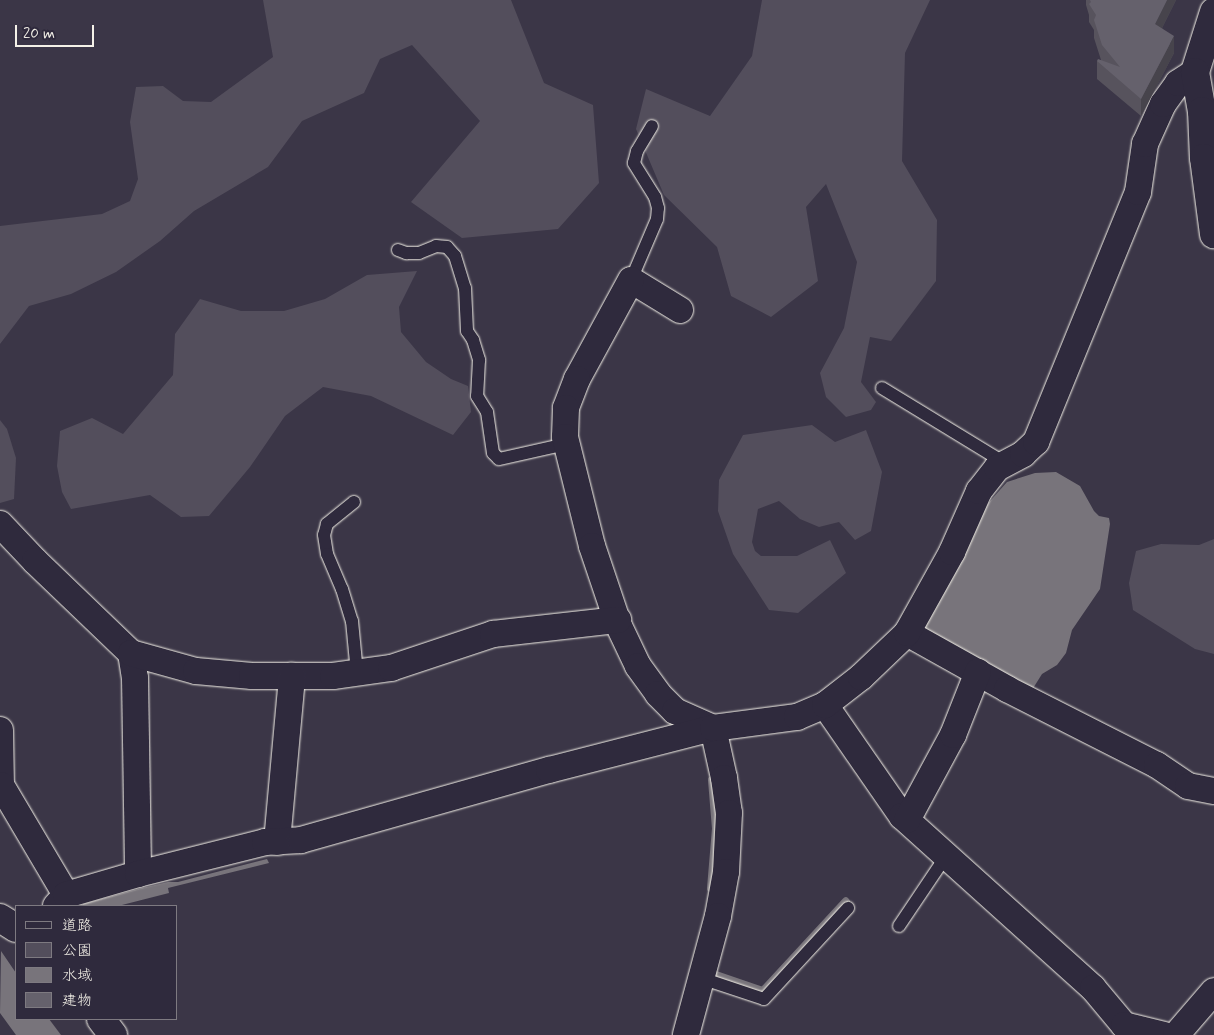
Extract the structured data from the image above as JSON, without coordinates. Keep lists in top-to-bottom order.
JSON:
{
  "legend": [
    "道路",
    "公園",
    "水域",
    "建物"
  ],
  "scale_bar": "20 m"
}
